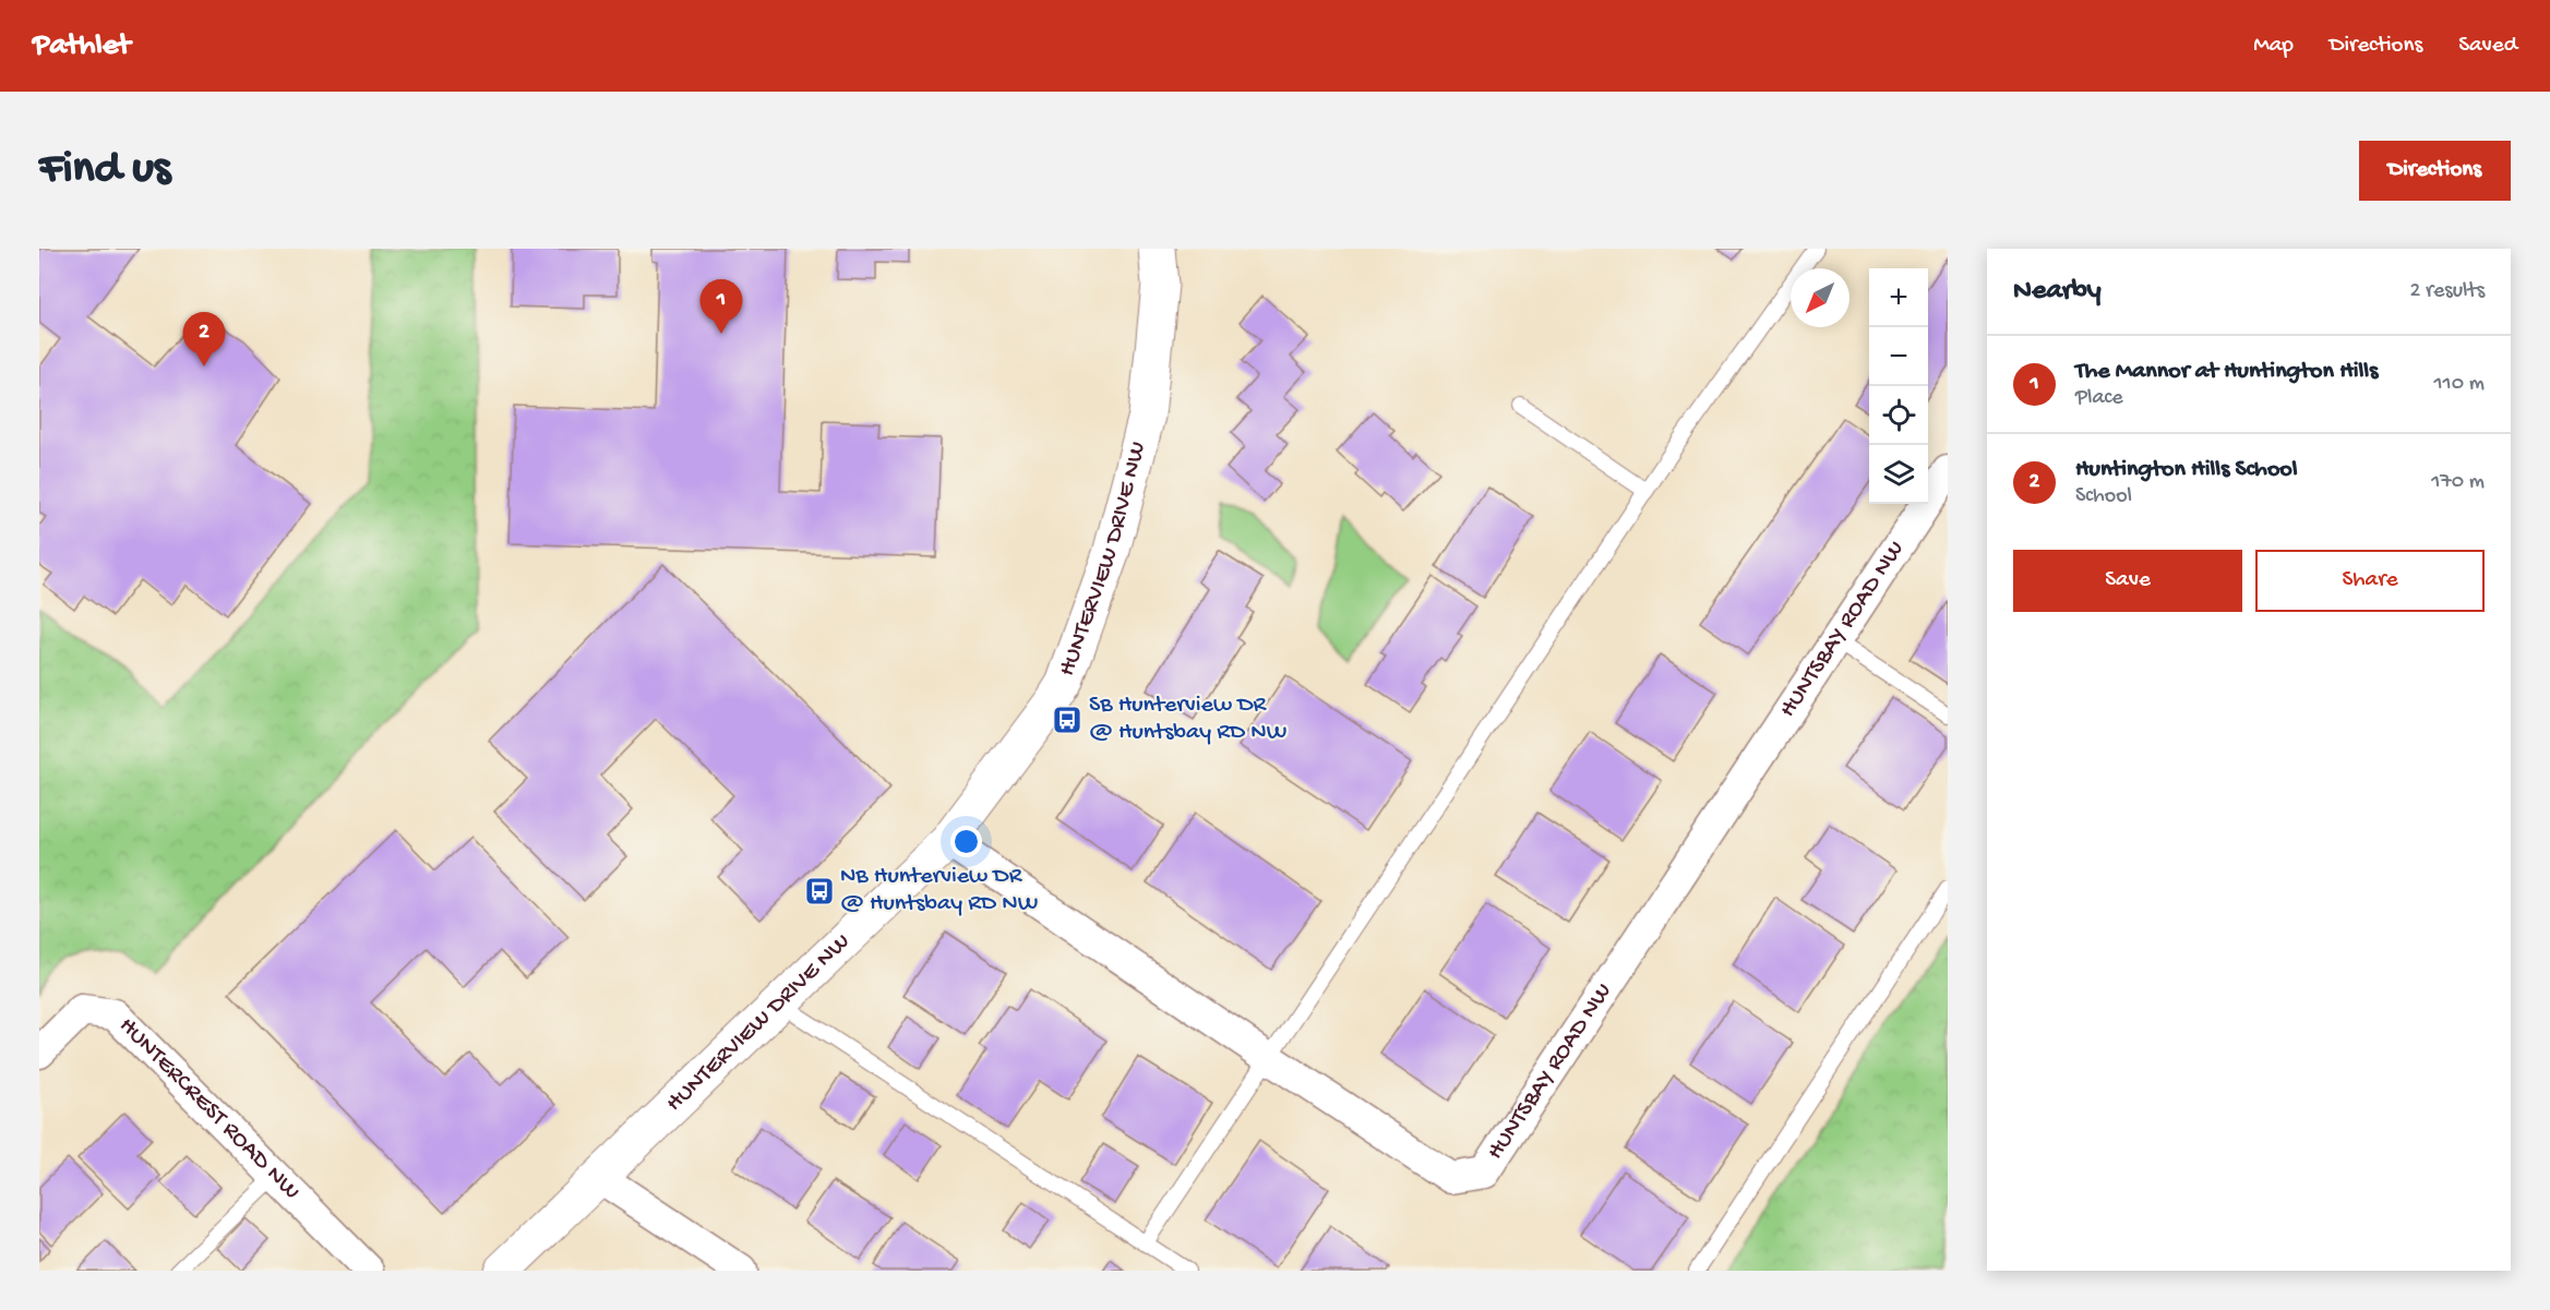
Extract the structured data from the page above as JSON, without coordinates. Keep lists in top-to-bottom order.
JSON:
{
  "streets": {
    "street": ["HUNTERVIEW DRIVE NW", "HUNTSBAY ROAD NW", "HUNTERCREST ROAD NW"]
  },
  "crossings": [
    ["HUNTERVIEW DRIVE NW", "HUNTSBAY ROAD NW"]
  ],
  "places": {
    "bus stop": ["SB Hunterview DR @ Huntsbay RD NW", "NB Hunterview DR @ Huntsbay RD NW"]
  },
  "north": "bottom left",
  "page": {
    "header": "Pathlet",
    "nav": ["Map", "Directions", "Saved"],
    "buttons": [
      "Directions",
      ["Save", "Share"]
    ],
    "title": "Find us",
    "heading": ["Nearby", "2 results"],
    "map_buttons": ["+", "−"],
    "pins": ["1", "2"],
    "list": [
      {
        "mark": "1",
        "name": "The Mannor at Huntington Hills",
        "note": "Place",
        "value": "110 m"
      },
      {
        "mark": "2",
        "name": "Huntington Hills School",
        "note": "School",
        "value": "170 m"
      }
    ]
  }
}
